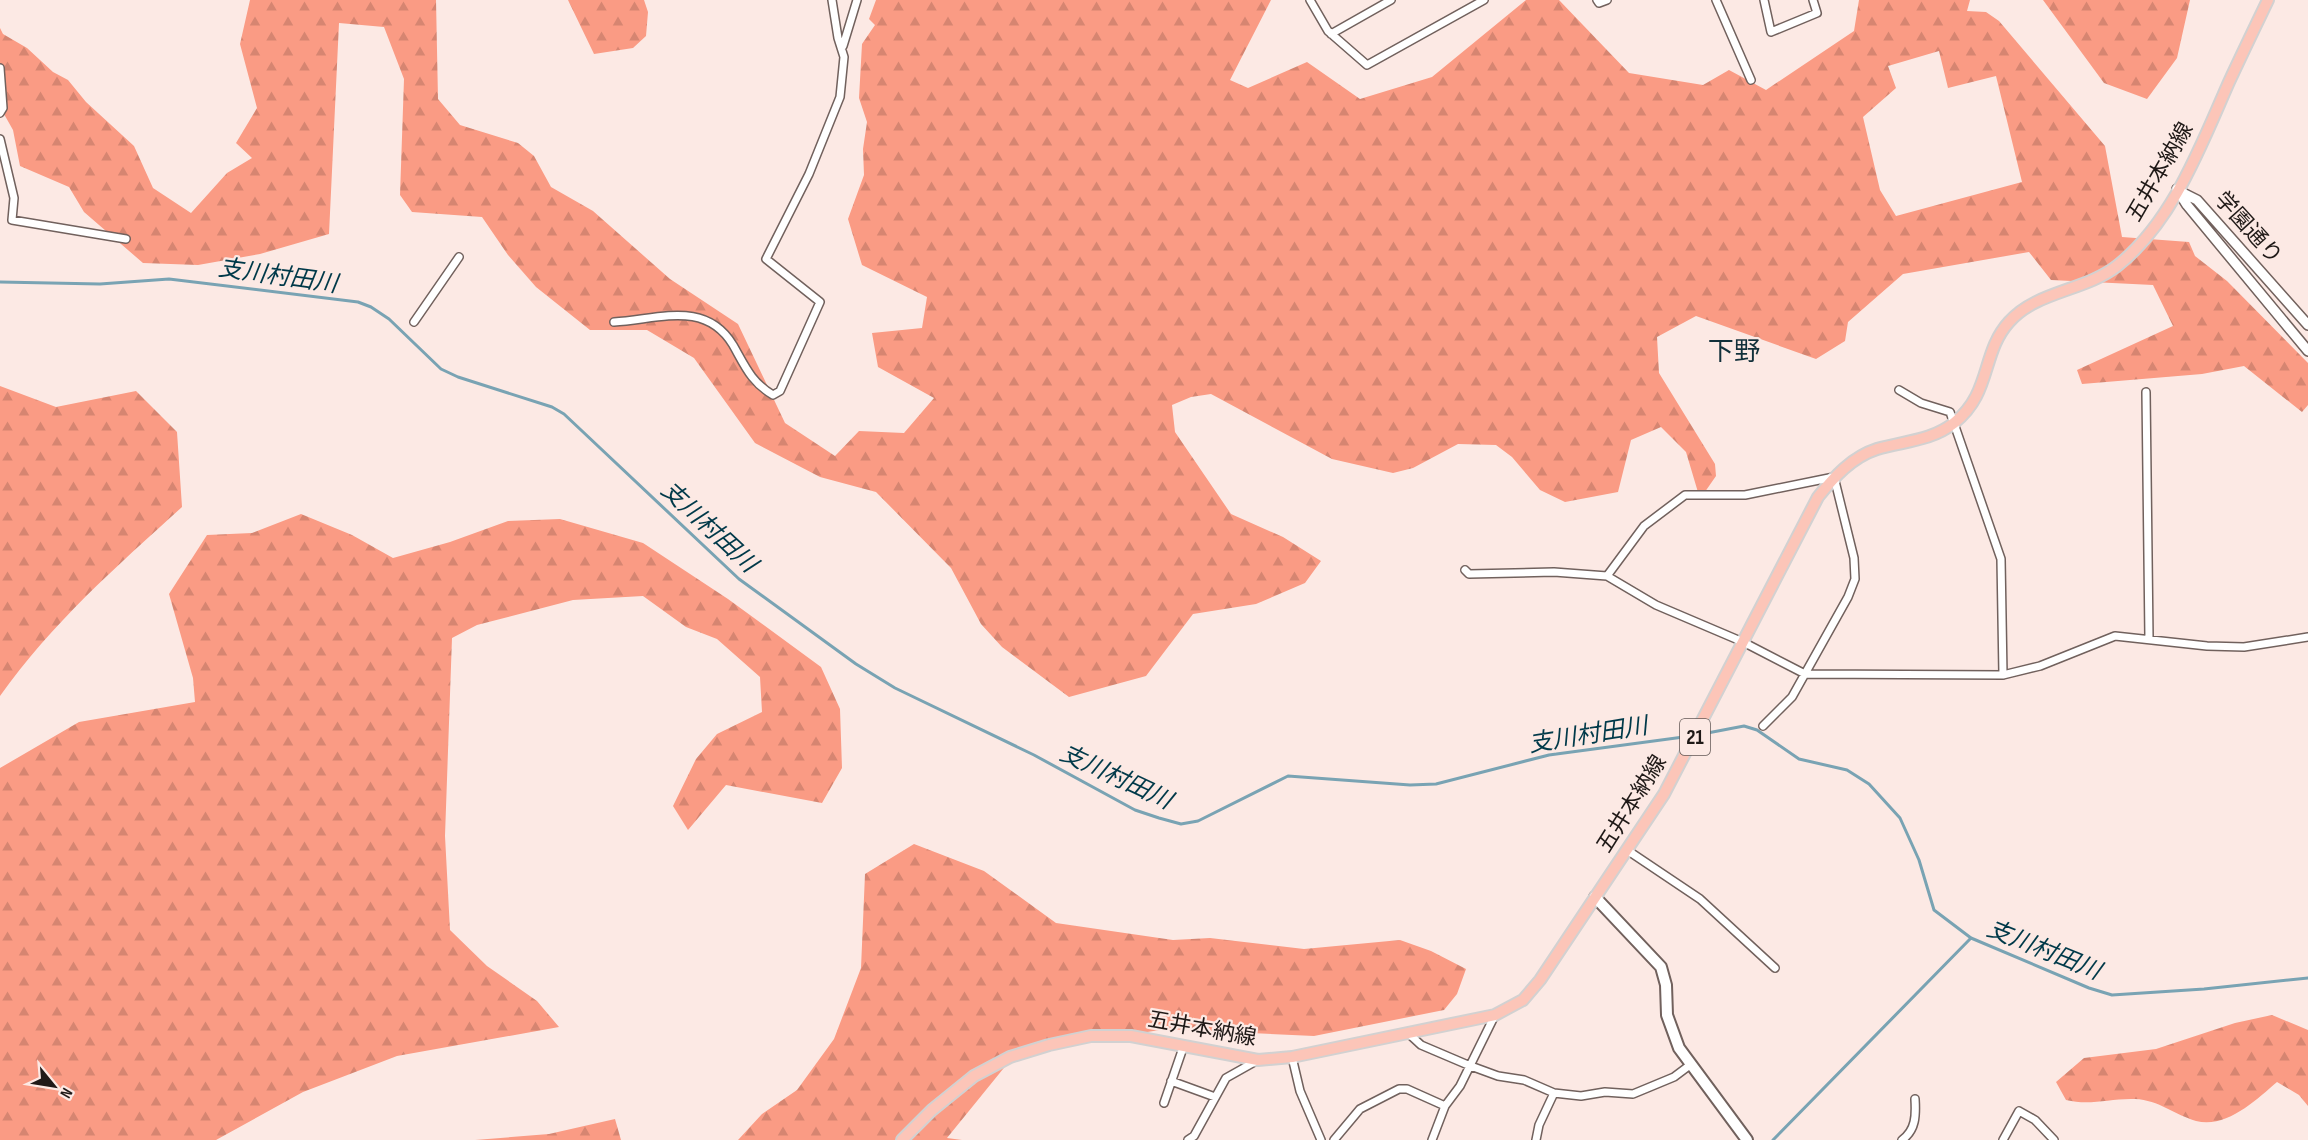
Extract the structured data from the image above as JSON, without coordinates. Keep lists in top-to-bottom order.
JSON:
{
  "streets": {
    "main road": ["五井本納線", "21"],
    "street": ["学園通り"]
  },
  "crossings": [
    ["五井本納線", "学園通り"]
  ],
  "districts": ["下野"],
  "water": ["支川村田川"],
  "north": "bottom right"
}
